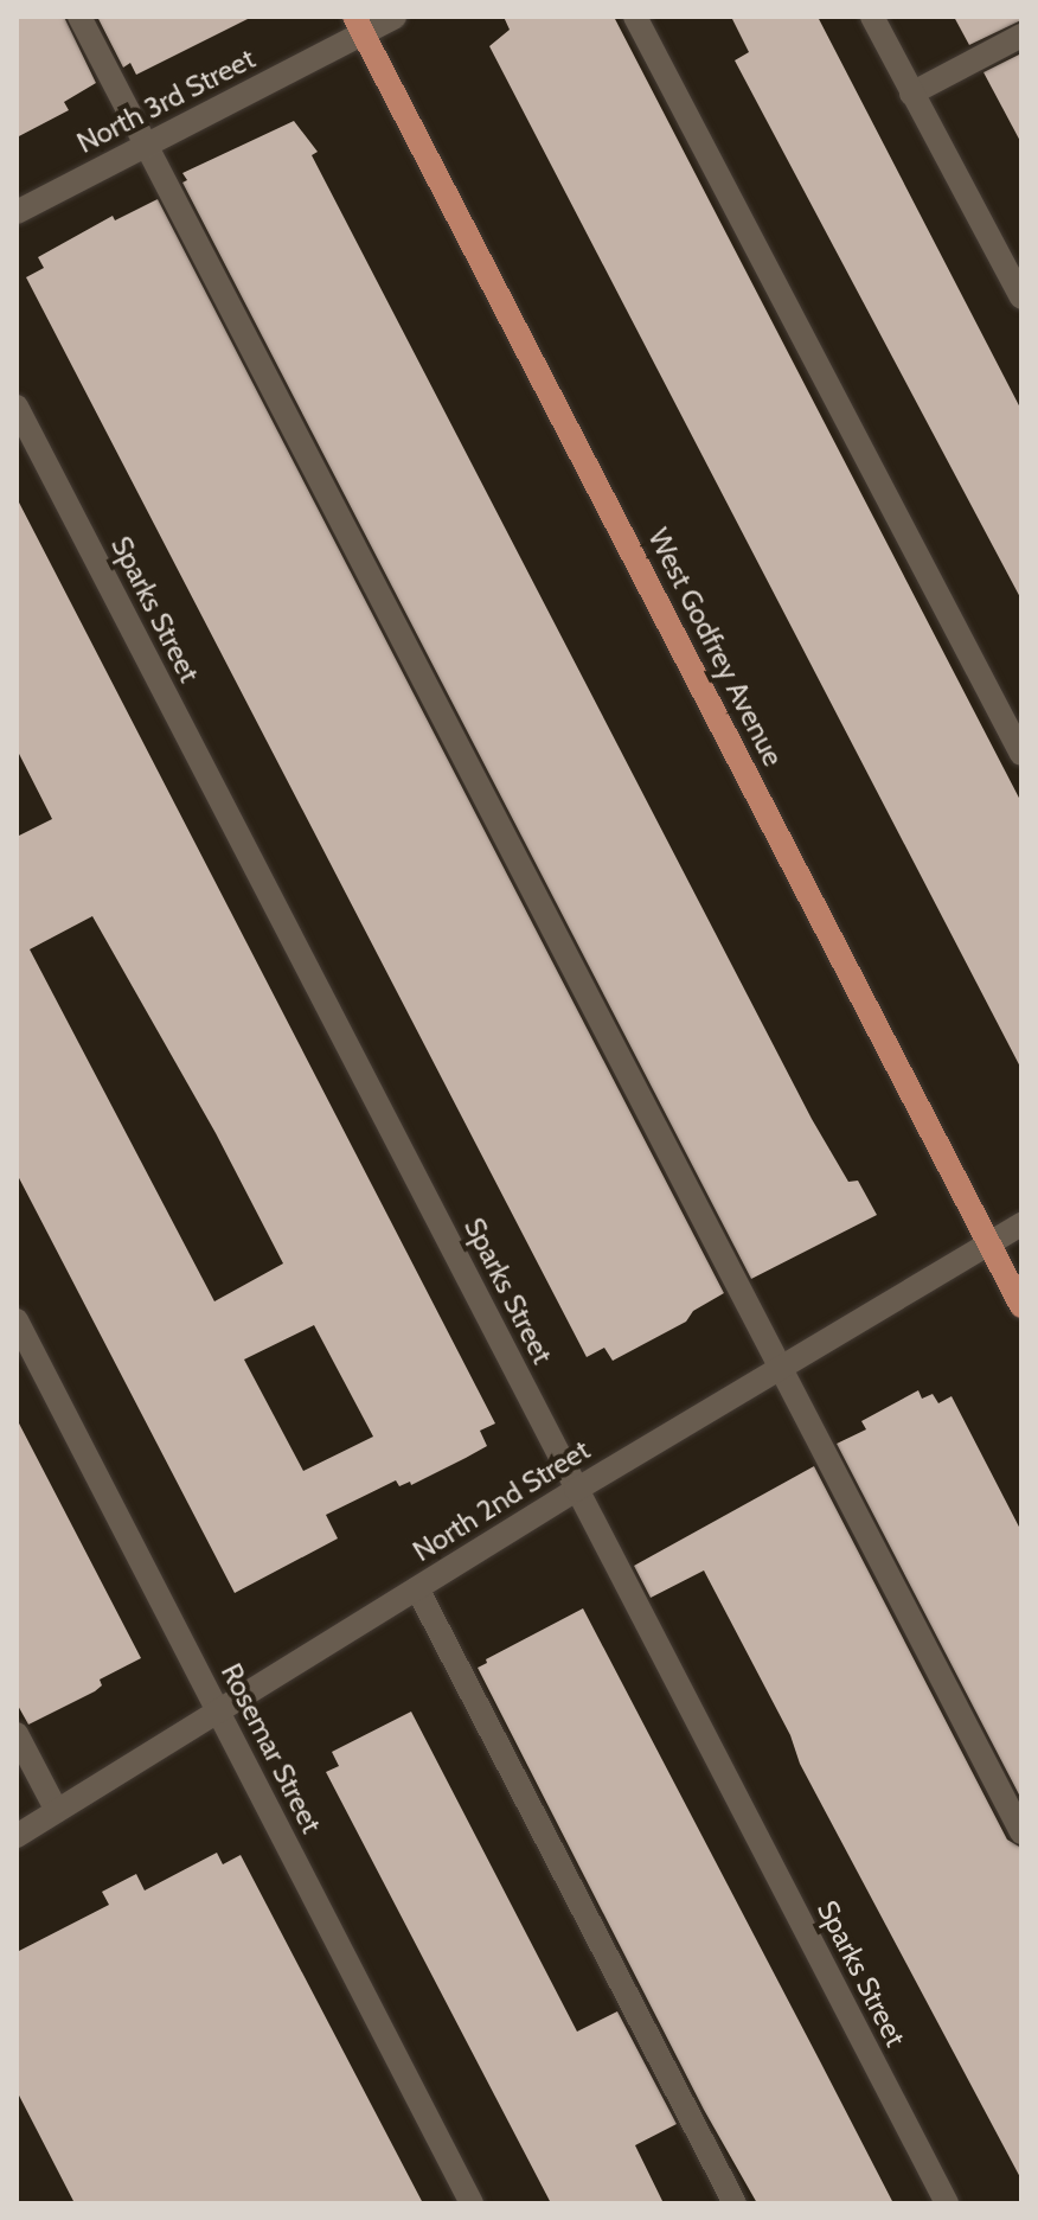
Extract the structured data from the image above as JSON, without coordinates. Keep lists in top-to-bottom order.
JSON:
{
  "streets": {
    "main road": ["West Godfrey Avenue"],
    "street": [
      "North 3rd Street",
      "Sparks Street",
      "North 2nd Street",
      "Rosemar Street"
    ]
  },
  "crossings": [
    ["North 3rd Street", "West Godfrey Avenue"],
    ["Sparks Street", "North 2nd Street"],
    ["West Godfrey Avenue", "North 2nd Street"],
    ["North 2nd Street", "Rosemar Street"]
  ]
}
